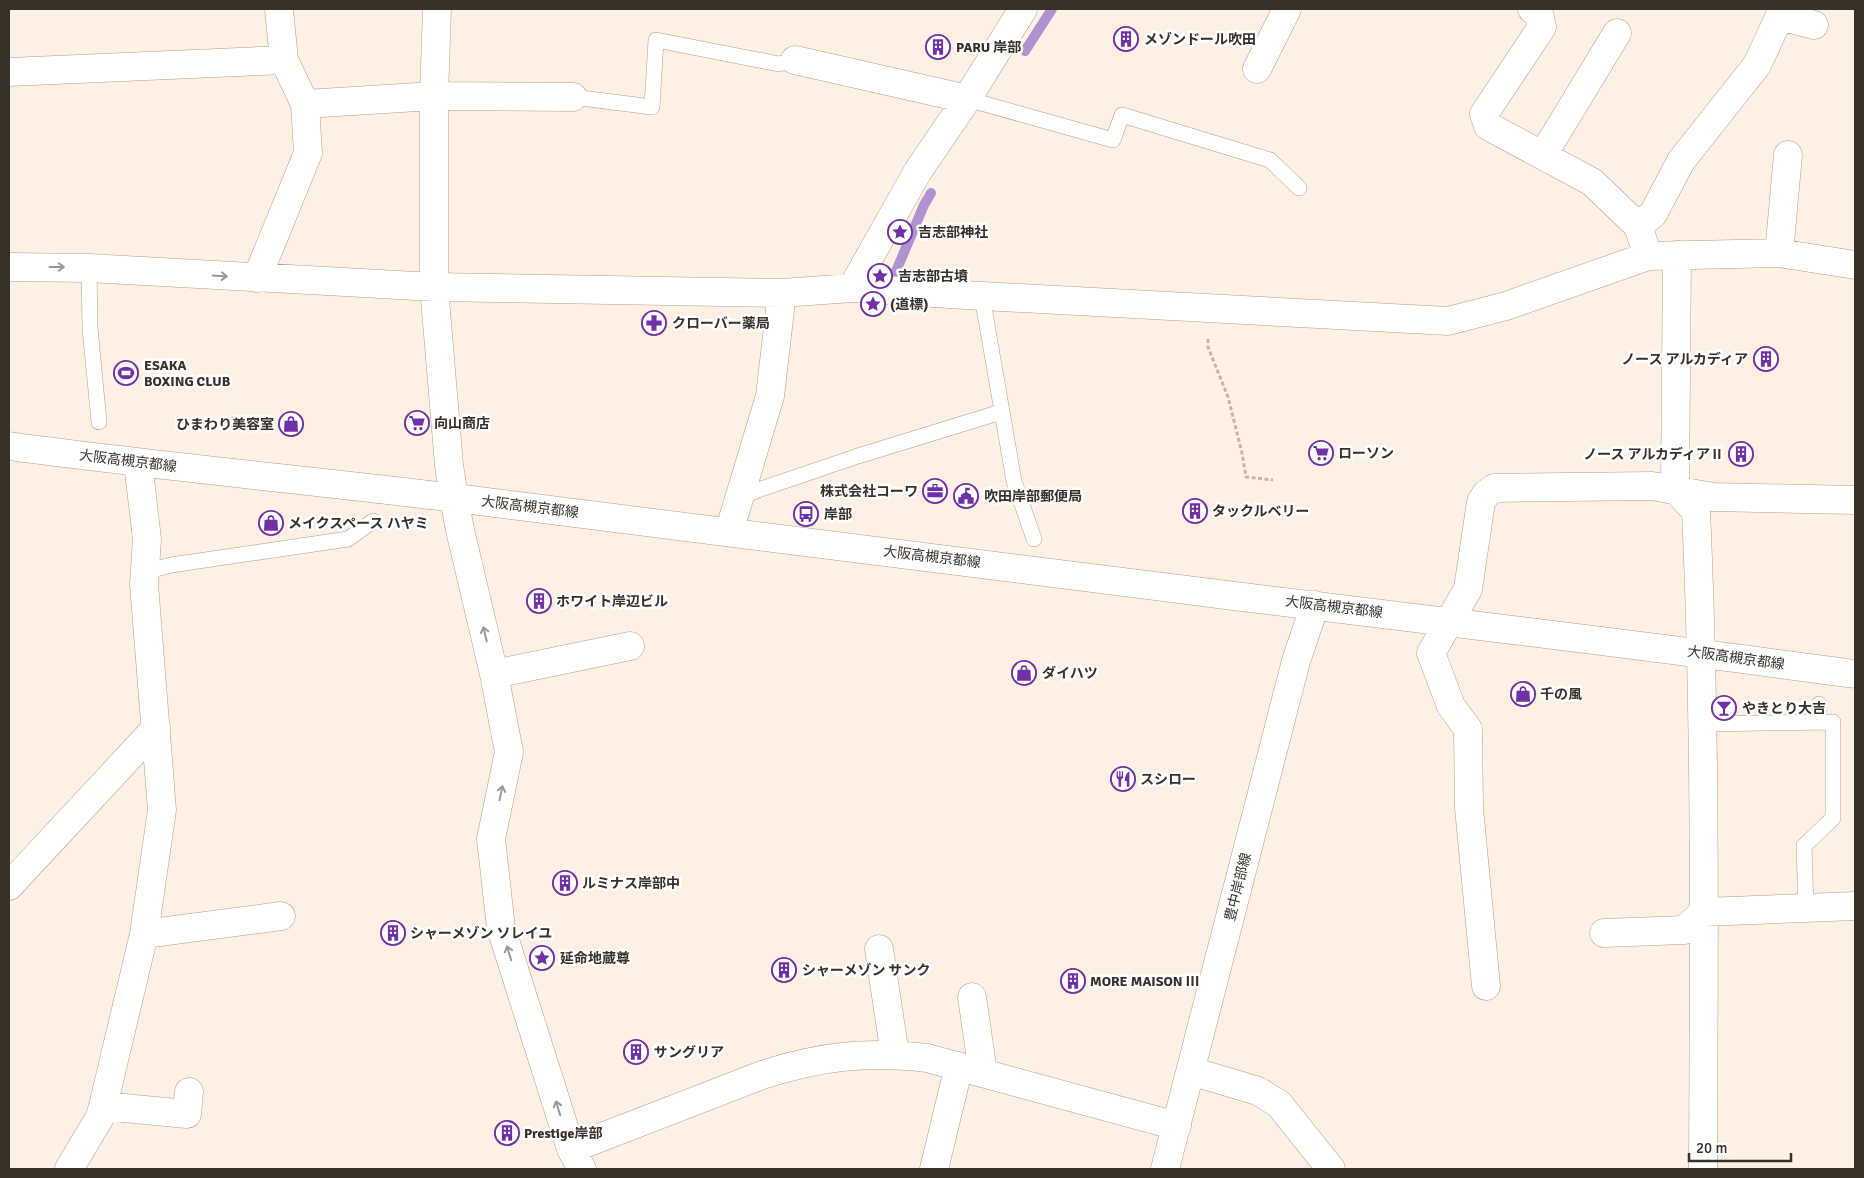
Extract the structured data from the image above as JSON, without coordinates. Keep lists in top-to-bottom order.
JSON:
{
  "streets": {
    "street": ["大阪高槻京都線", "豊中岸部線"]
  },
  "crossings": [
    ["大阪高槻京都線", "豊中岸部線"]
  ],
  "places": {
    "building": [
      "メゾンドール吹田",
      "PARU 岸部",
      "ノース アルカディア",
      "ノース アルカディアⅡ",
      "タックルベリー",
      "ホワイト岸辺ビル",
      "ルミナス岸部中",
      "シャーメゾン ソレイユ",
      "シャーメゾン サンク",
      "MORE MAISON Ⅲ",
      "サングリア",
      "Prestige岸部"
    ],
    "place": [
      "吉志部神社",
      "吉志部古墳",
      "(道標)",
      "延命地蔵尊"
    ],
    "pharmacy": ["クローバー薬局"],
    "sports": ["ESAKA BOXING CLUB"],
    "supermarket": ["向山商店", "ローソン"],
    "shop": [
      "ひまわり美容室",
      "メイクスペース ハヤミ",
      "ダイハツ",
      "千の風"
    ],
    "office": ["株式会社コーワ"],
    "public building": ["吹田岸部郵便局"],
    "bus stop": ["岸部"],
    "bar": ["やきとり大吉"],
    "restaurant": ["スシロー"]
  },
  "scale_bar": "20 m"
}
